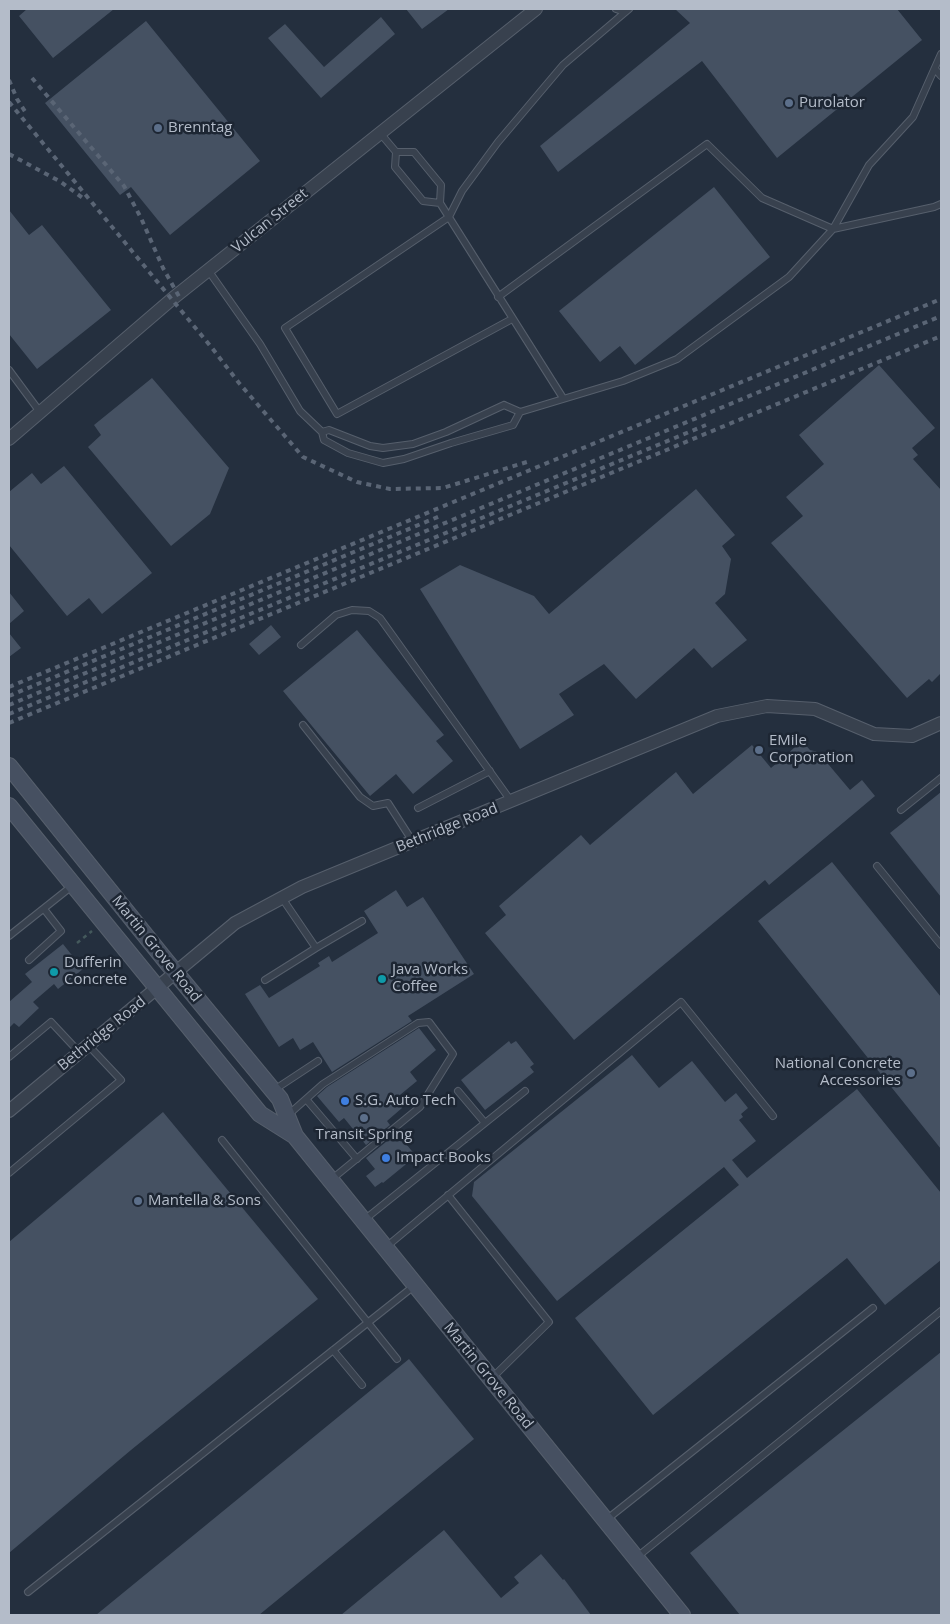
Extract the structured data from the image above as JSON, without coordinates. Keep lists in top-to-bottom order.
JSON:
{
  "streets": {
    "main road": ["Martin Grove Road"],
    "street": ["Vulcan Street", "Bethridge Road"]
  },
  "crossings": [
    ["Bethridge Road", "Martin Grove Road"]
  ],
  "places": [
    "Purolator",
    "Brenntag",
    "EMile Corporation",
    "Dufferin Concrete",
    "Java Works Coffee",
    "National Concrete Accessories",
    "S.G. Auto Tech",
    "Transit Spring",
    "Impact Books",
    "Mantella & Sons"
  ]
}
